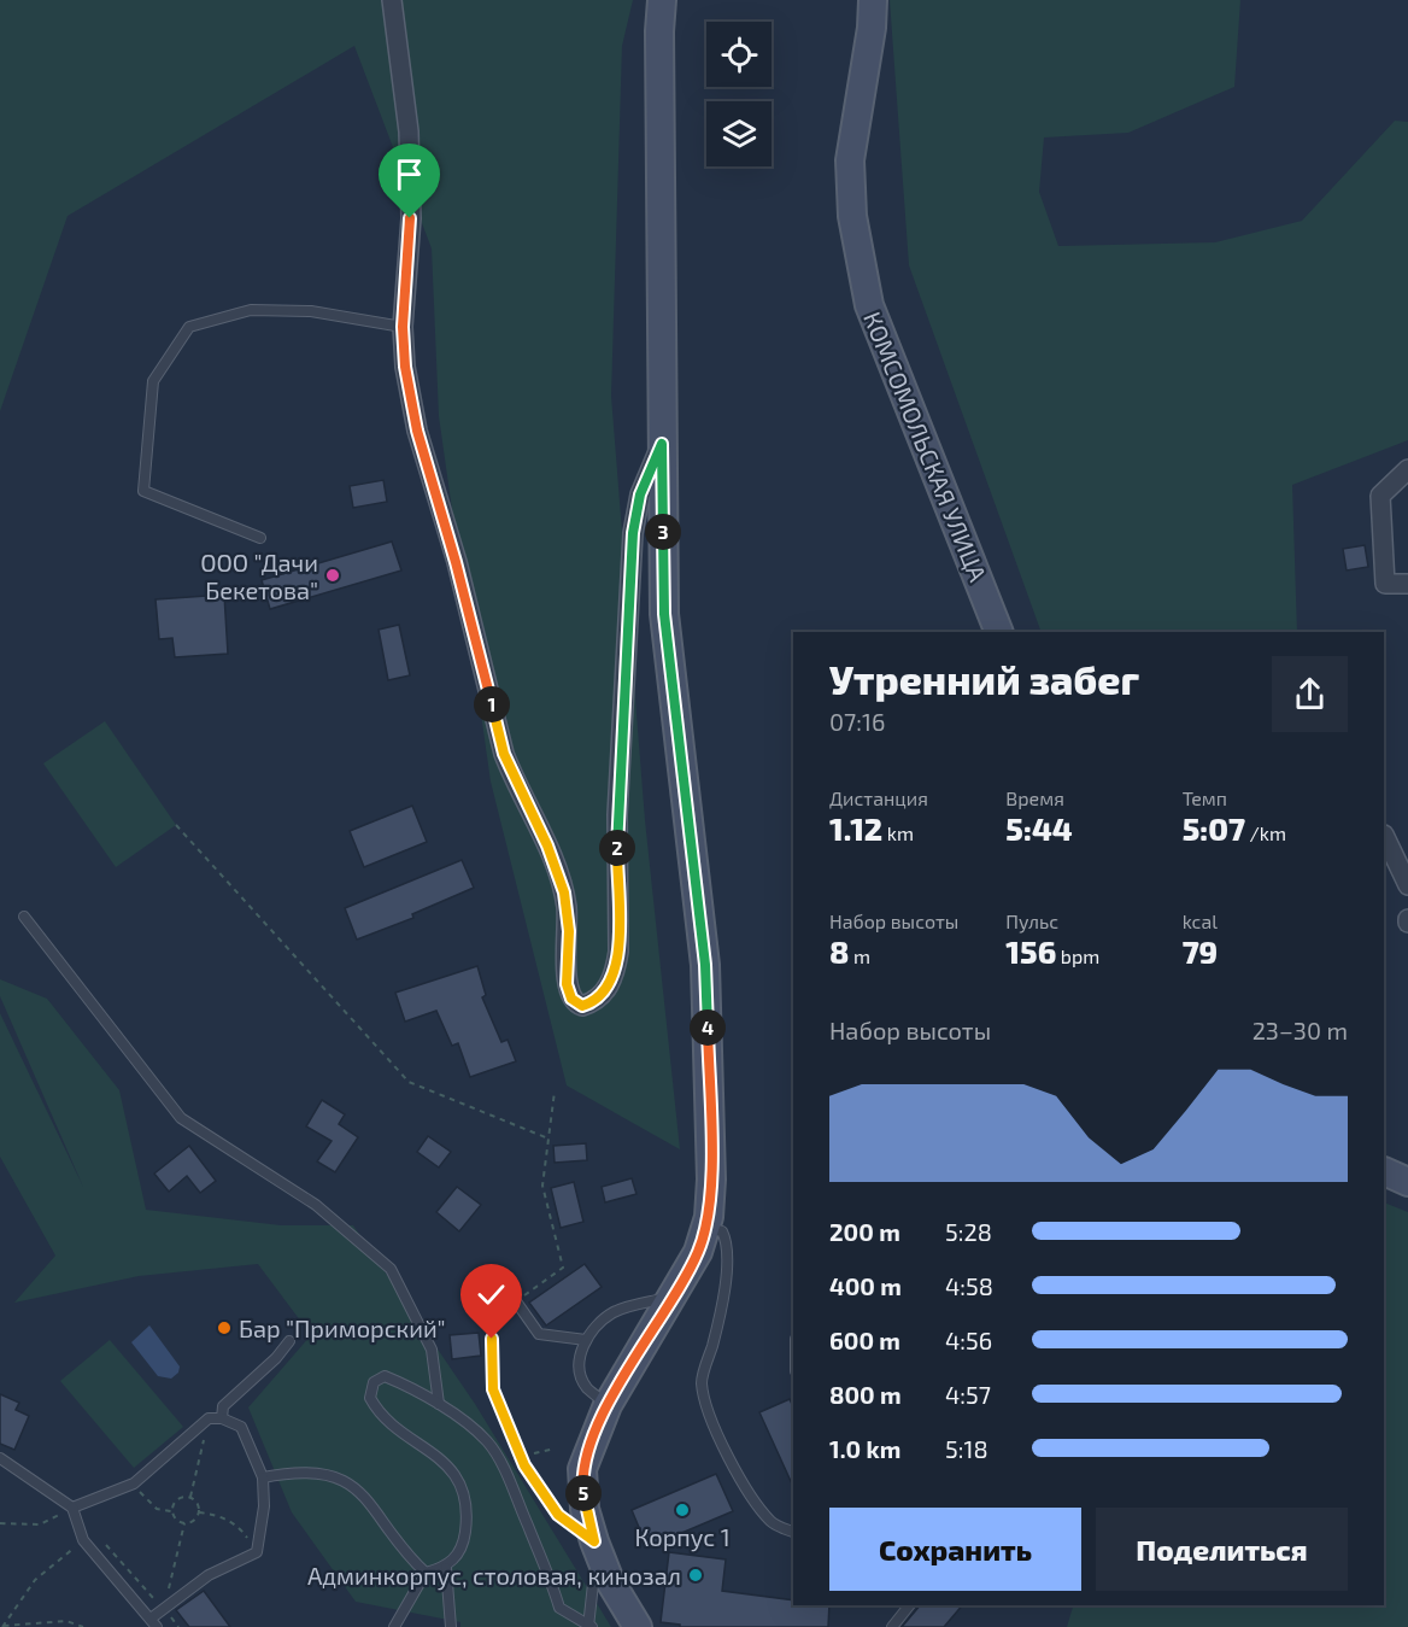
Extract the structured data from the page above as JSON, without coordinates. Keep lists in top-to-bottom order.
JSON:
{
  "streets": {
    "main road": ["КОМСОМОЛЬСКАЯ УЛИЦА"]
  },
  "places": [
    "ООО \"Дачи Бекетова\"",
    "Бар \"Приморский\"",
    "Корпус 1",
    "Админкорпус, столовая, кинозал"
  ],
  "page": {
    "pins": [
      "3",
      "1",
      "2",
      "4",
      "5"
    ],
    "heading": ["Утренний забег", "07:16"],
    "stats": [
      ["Дистанция", "1.12 km"],
      ["Время", "5:44"],
      ["Темп", "5:07 /km"],
      ["Набор высоты", "8 m"],
      ["Пульс", "156 bpm"],
      ["kcal", "79"]
    ],
    "chart": ["Набор высоты", "23–30 m"],
    "list": [
      {
        "name": "200 m",
        "note": "5:28"
      },
      {
        "name": "400 m",
        "note": "4:58"
      },
      {
        "name": "600 m",
        "note": "4:56"
      },
      {
        "name": "800 m",
        "note": "4:57"
      },
      {
        "name": "1.0 km",
        "note": "5:18"
      }
    ],
    "buttons": ["Сохранить", "Поделиться"]
  }
}
